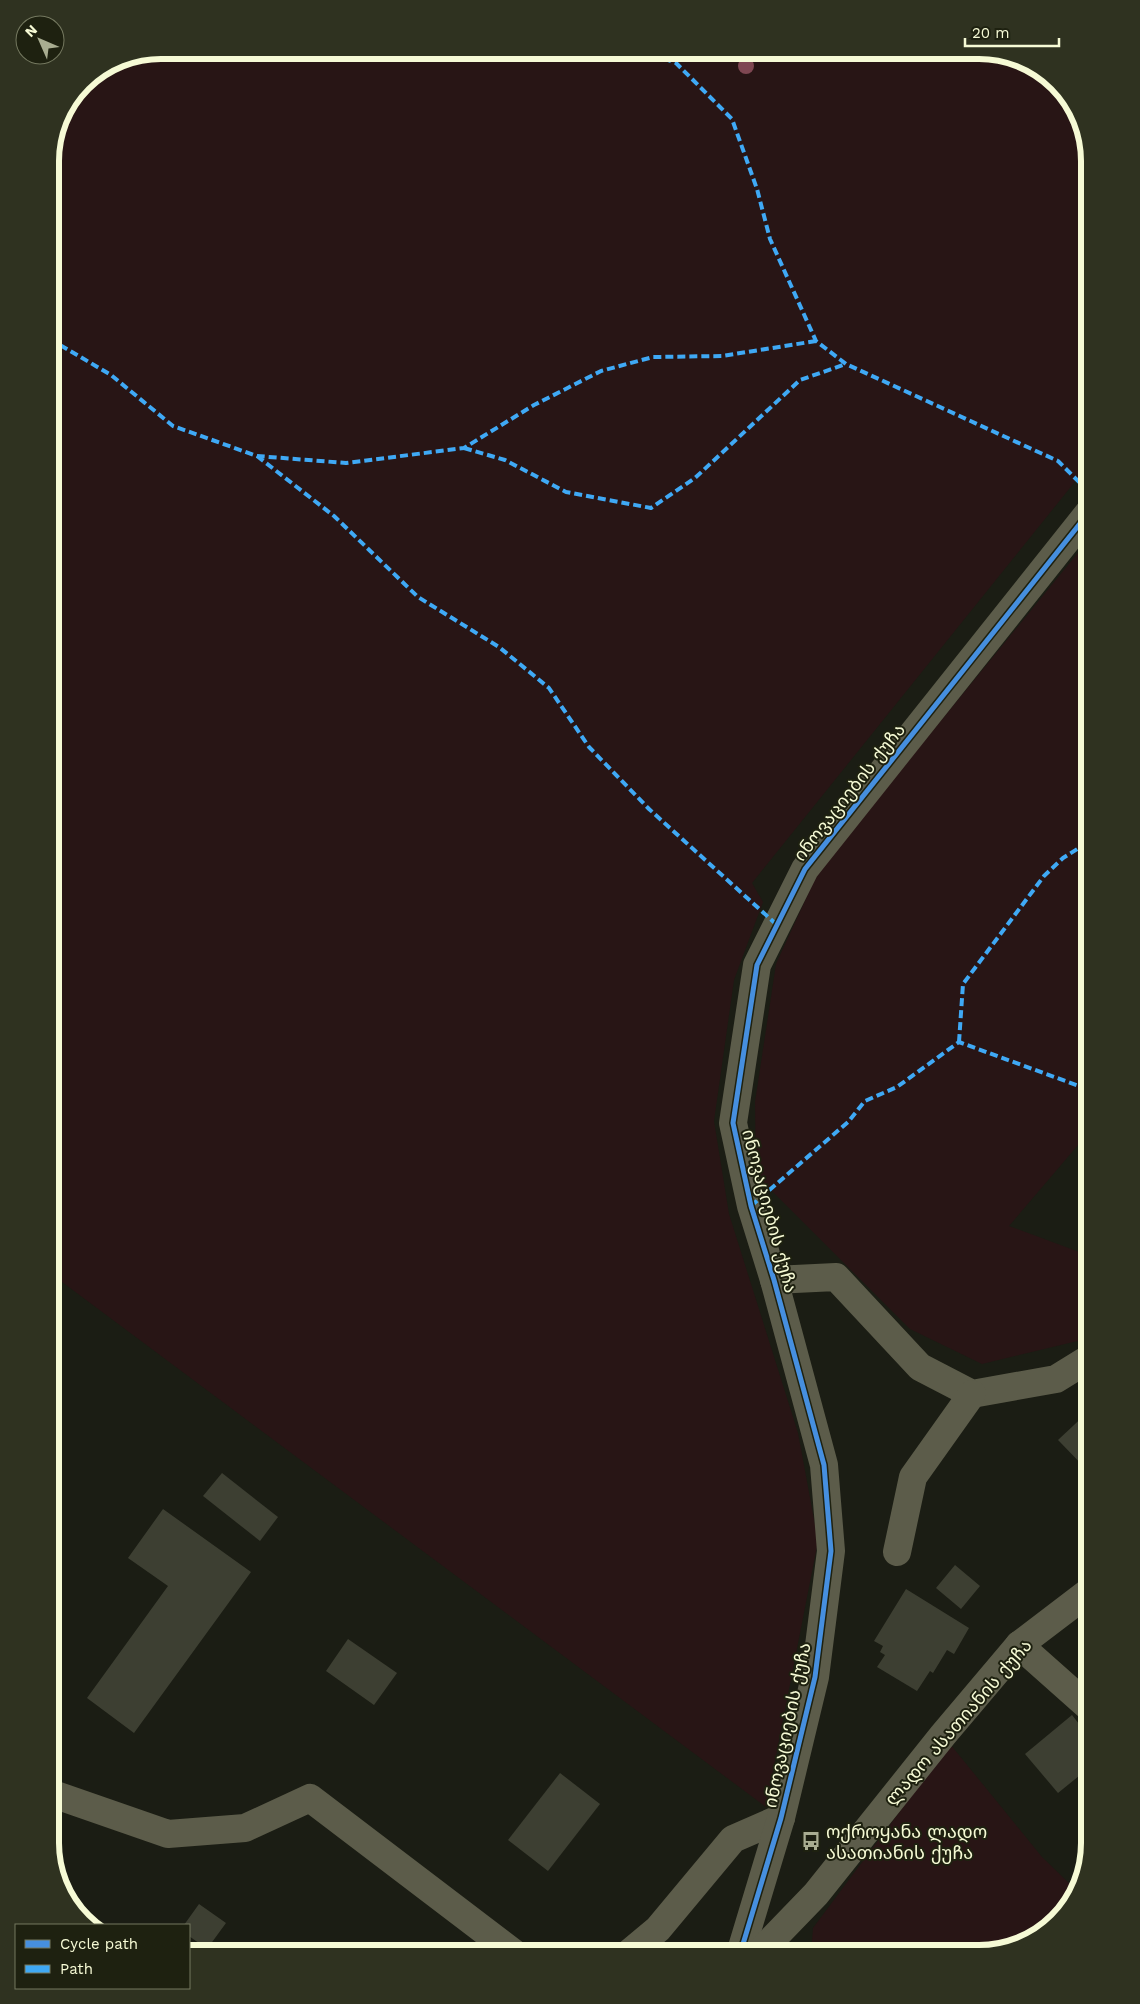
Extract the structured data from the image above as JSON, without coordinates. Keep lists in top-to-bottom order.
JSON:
{
  "streets": {
    "street": ["ინოვაციების ქუჩა", "ლადო ასათიანის ქუჩა"]
  },
  "places": {
    "bus stop": ["ოქროყანა ლადო ასათიანის ქუჩა"]
  },
  "legend": ["Cycle path", "Path"],
  "scale_bar": "20 m",
  "north": "top left"
}
